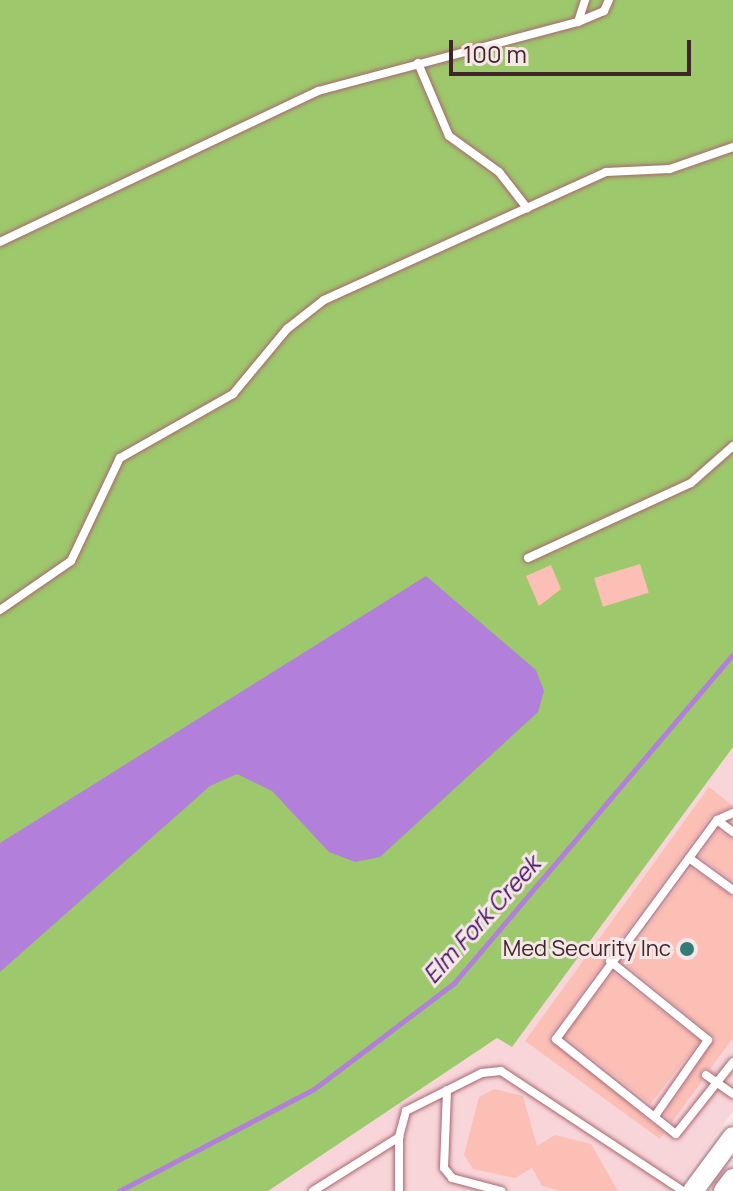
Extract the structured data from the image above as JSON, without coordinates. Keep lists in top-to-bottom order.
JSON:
{
  "water": ["Elm Fork Creek"],
  "places": ["Med Security Inc"],
  "scale_bar": "100 m"
}
